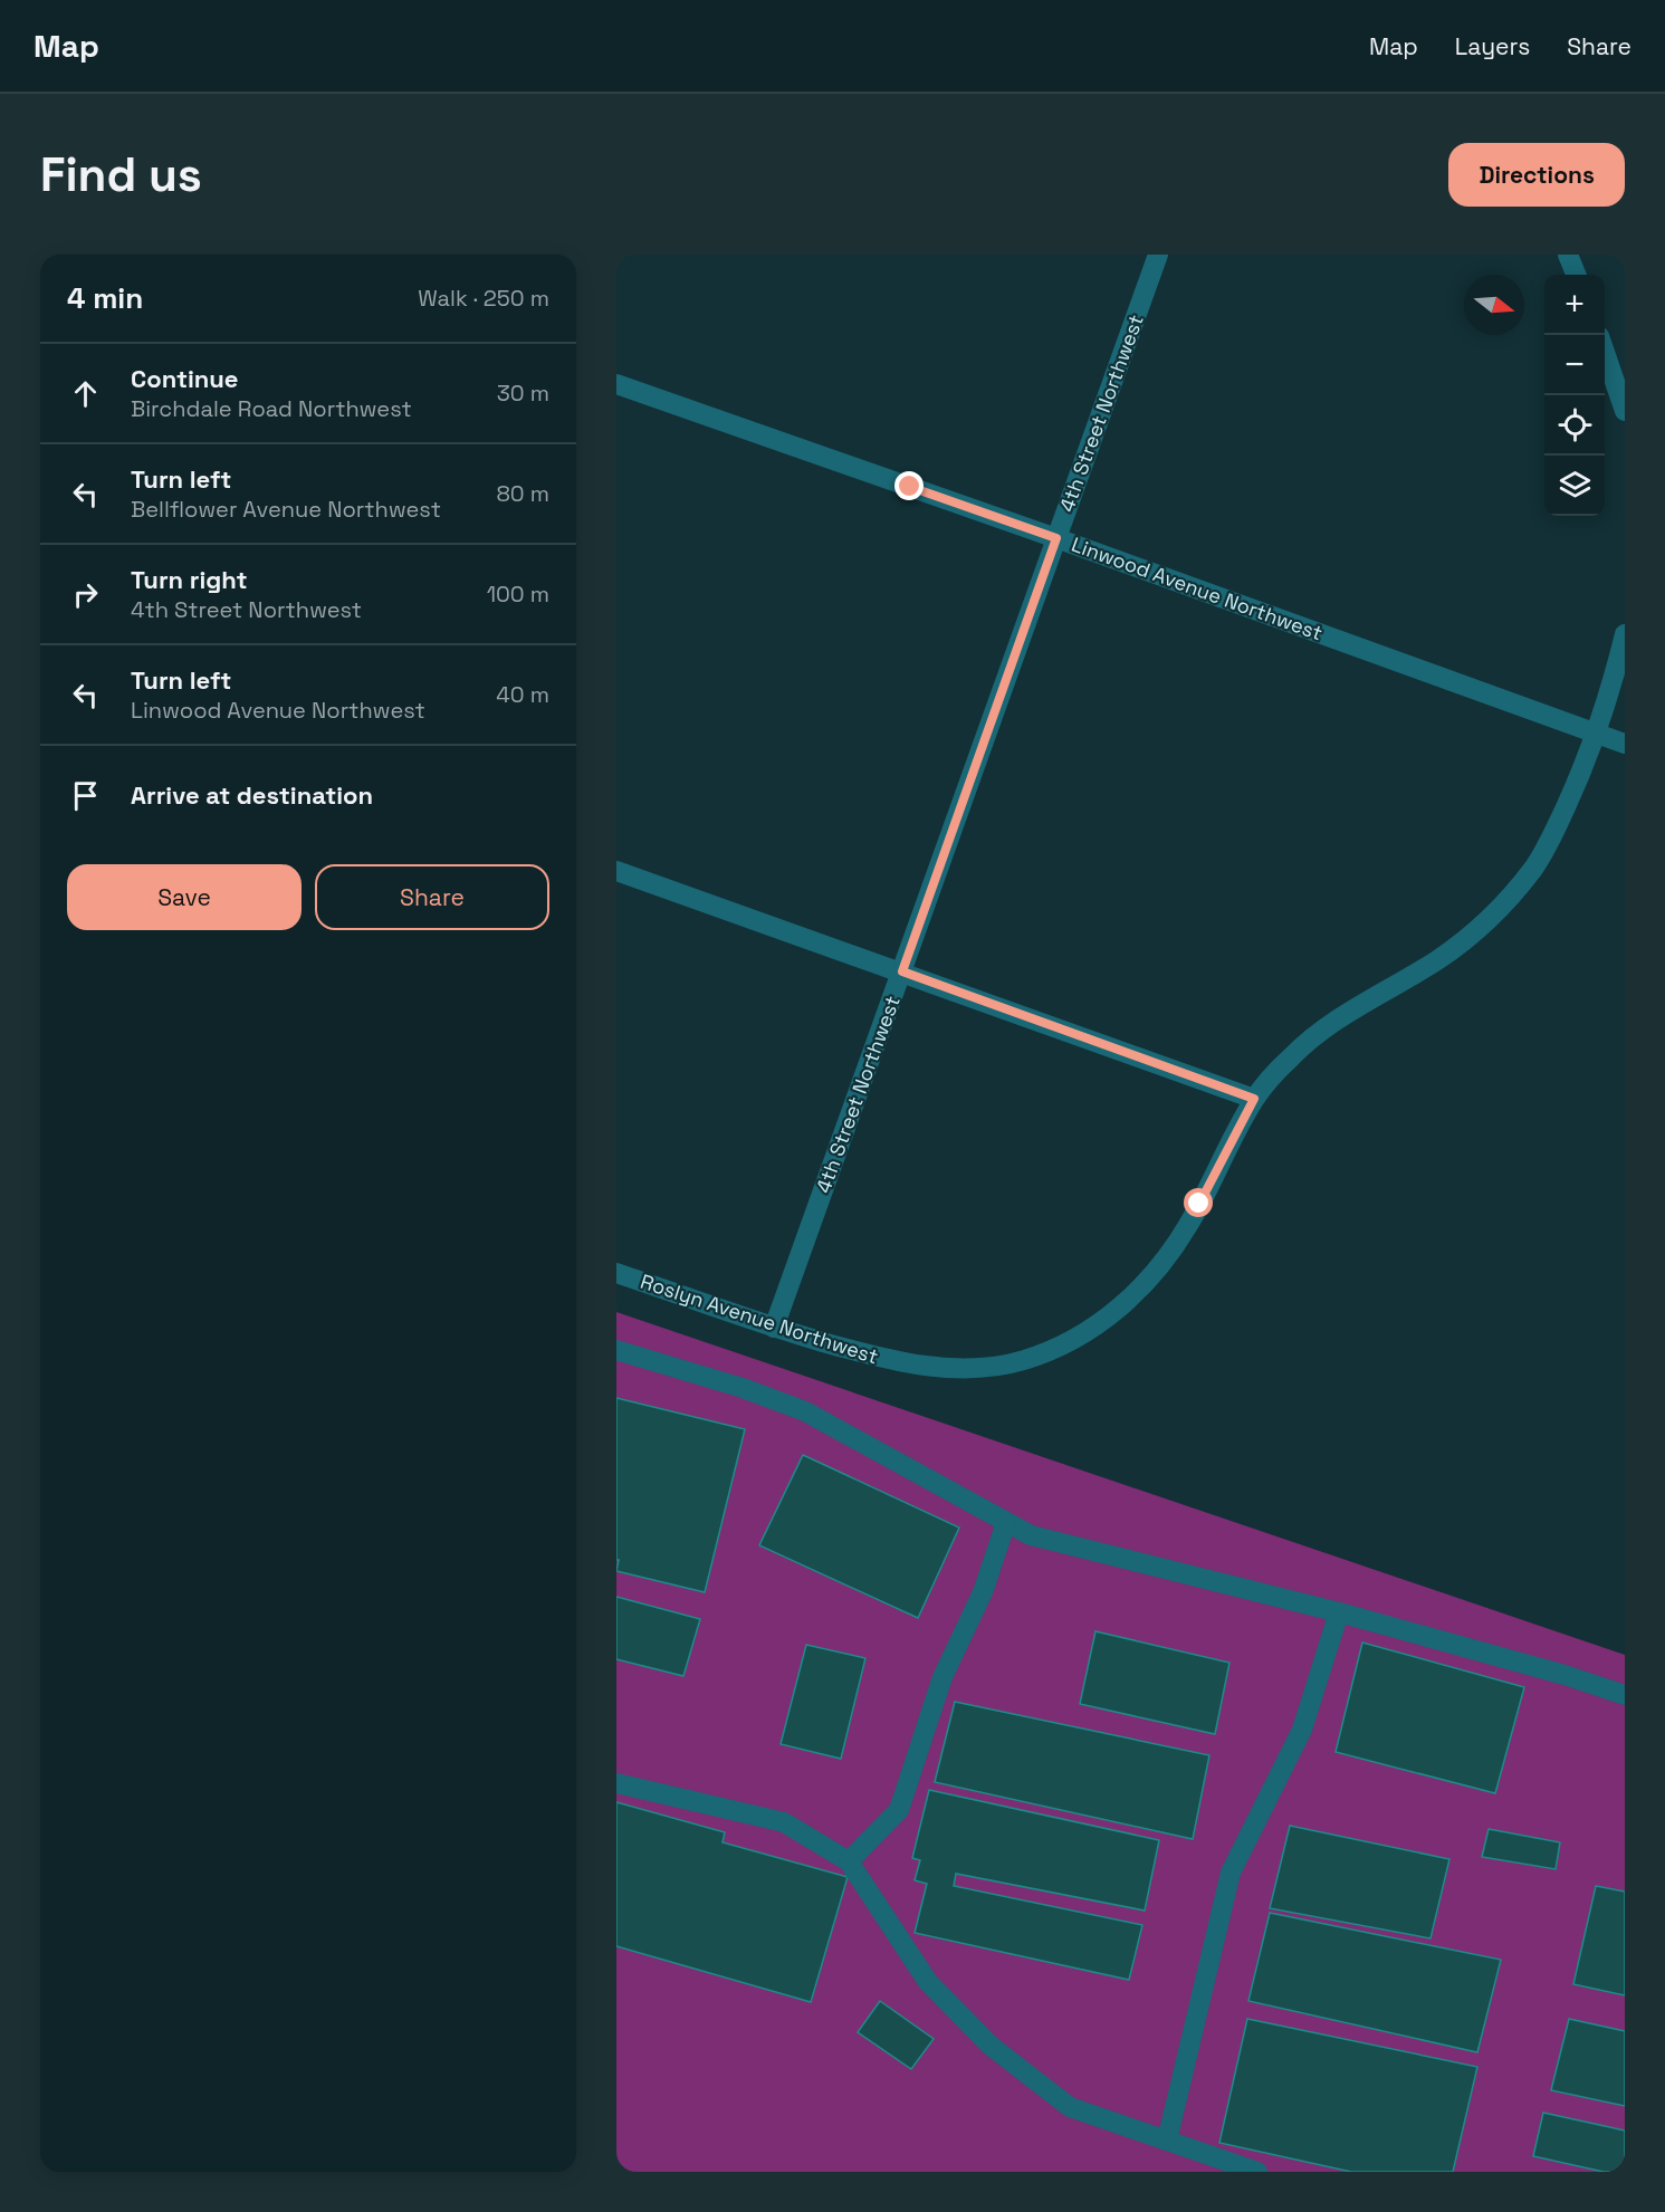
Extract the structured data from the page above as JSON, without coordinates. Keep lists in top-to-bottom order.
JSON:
{
  "streets": {
    "street": ["4th Street Northwest", "Linwood Avenue Northwest", "Roslyn Avenue Northwest"]
  },
  "crossings": [
    ["4th Street Northwest", "Linwood Avenue Northwest"],
    ["4th Street Northwest", "Roslyn Avenue Northwest"],
    ["Linwood Avenue Northwest", "Roslyn Avenue Northwest"]
  ],
  "north": "right",
  "page": {
    "header": "Map",
    "nav": ["Map", "Layers", "Share"],
    "buttons": [
      "Directions",
      ["Save", "Share"]
    ],
    "title": "Find us",
    "heading": ["4 min", "Walk · 250 m"],
    "map_buttons": ["+", "−"],
    "list": [
      ["Continue", "Birchdale Road Northwest", "30 m"],
      ["Turn left", "Bellflower Avenue Northwest", "80 m"],
      ["Turn right", "4th Street Northwest", "100 m"],
      ["Turn left", "Linwood Avenue Northwest", "40 m"],
      "Arrive at destination"
    ]
  }
}
